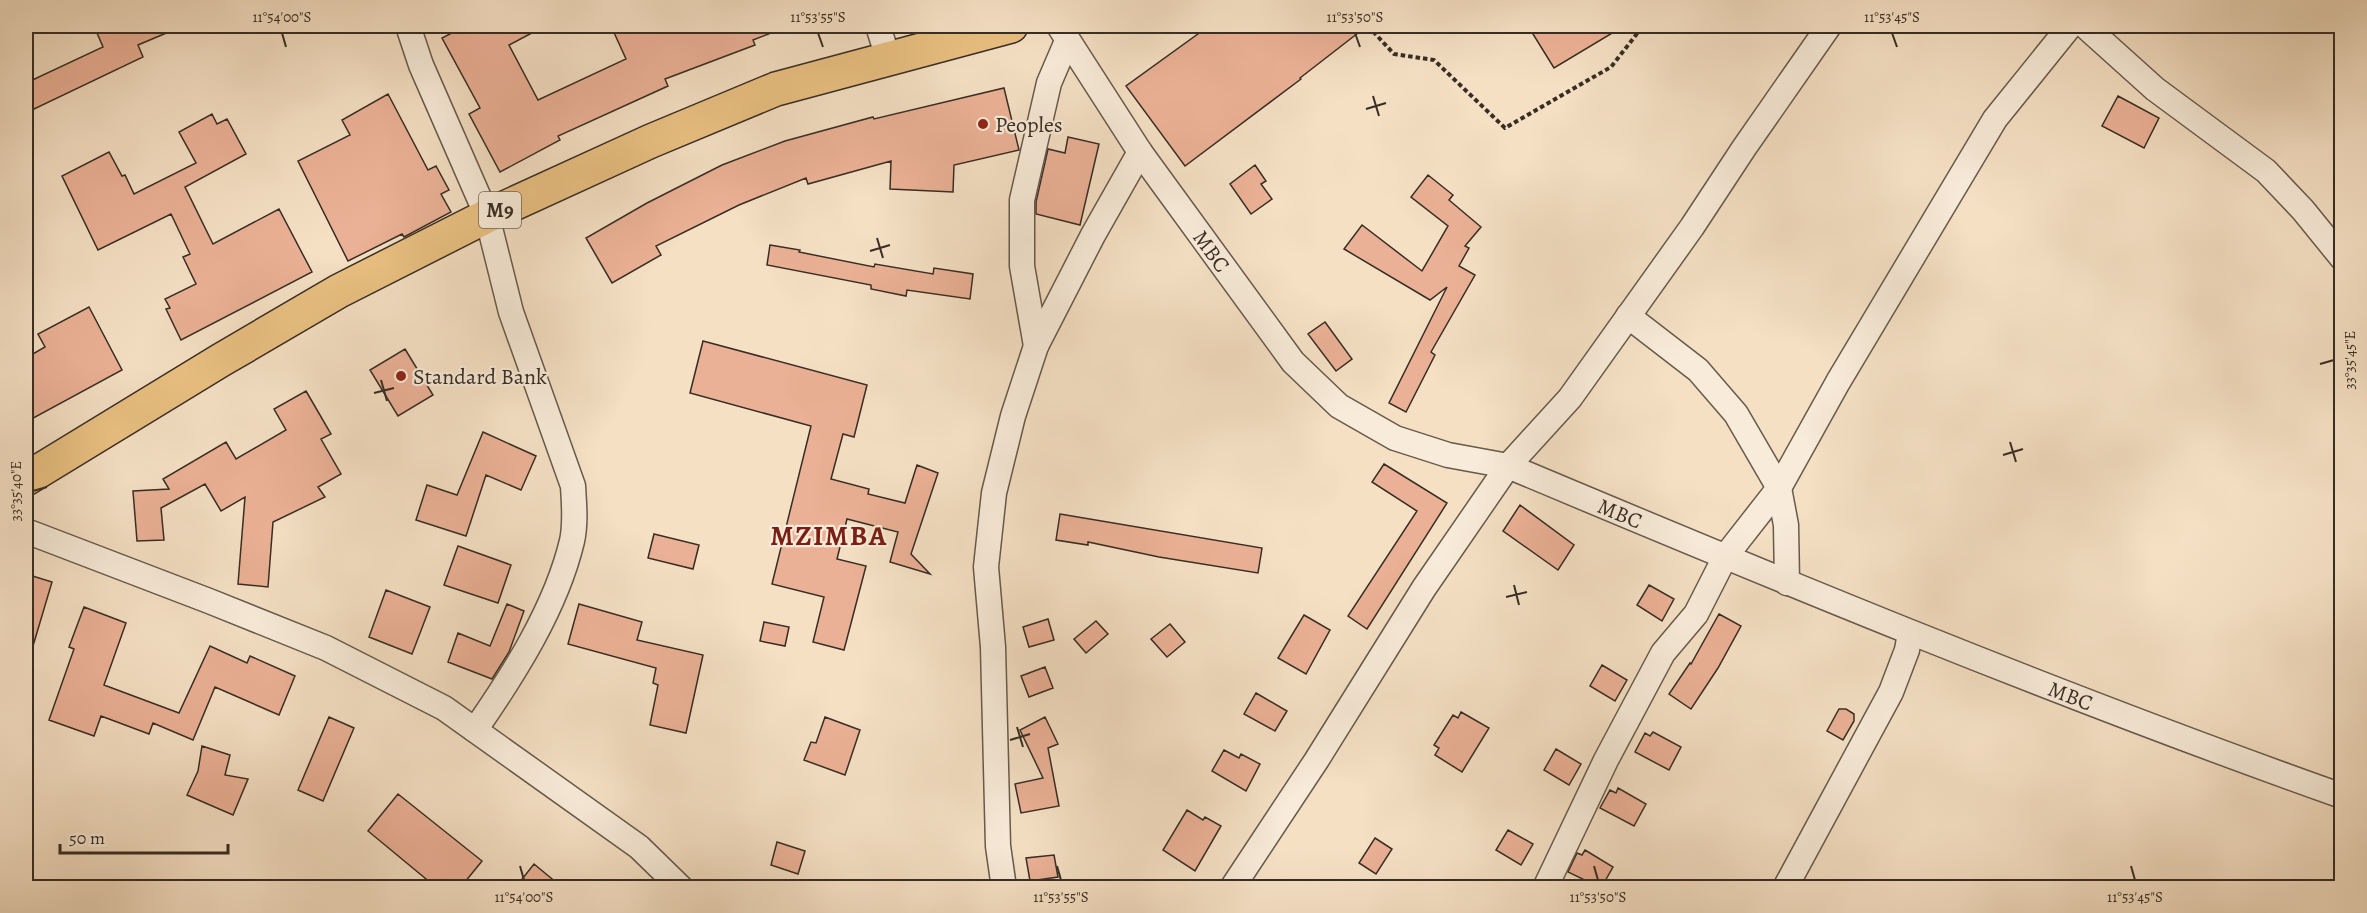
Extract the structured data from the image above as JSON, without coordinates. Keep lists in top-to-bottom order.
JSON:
{
  "streets": {
    "main road": ["M9"],
    "street": ["MBC"]
  },
  "districts": ["MZIMBA"],
  "places": ["Peoples", "Standard Bank"],
  "scale_bar": "50 m",
  "coordinates": [
    "11°54'00\"S",
    "11°53'55\"S",
    "11°53'50\"S",
    "11°53'45\"S",
    "33°35'45\"E",
    "33°35'40\"E"
  ]
}
